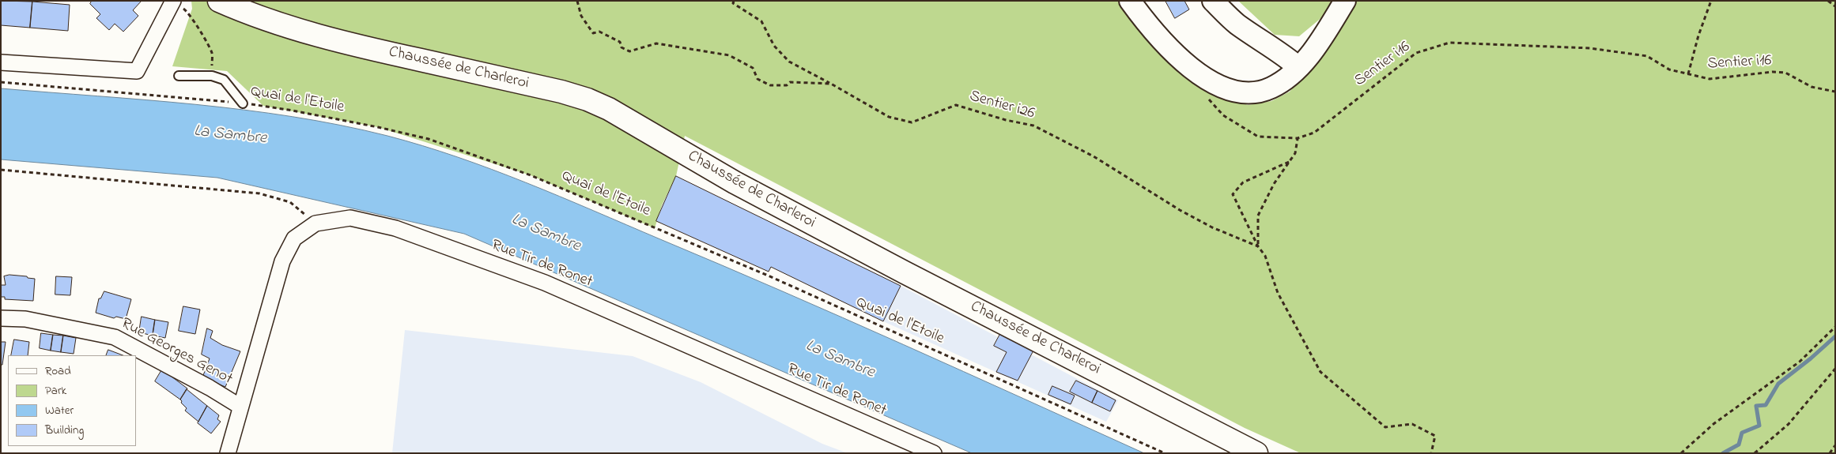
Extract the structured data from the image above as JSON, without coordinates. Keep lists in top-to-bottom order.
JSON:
{
  "streets": {
    "main road": ["Chaussée de Charleroi"],
    "street": ["Rue Tir de Ronet", "Rue Georges Genot"],
    "path": ["Sentier i16", "Quai de l'Etoile", "Sentier i26"]
  },
  "crossings": [
    ["Rue Tir de Ronet", "Rue Georges Genot"]
  ],
  "water": ["La Sambre"],
  "legend": [
    "Road",
    "Park",
    "Water",
    "Building"
  ]
}
